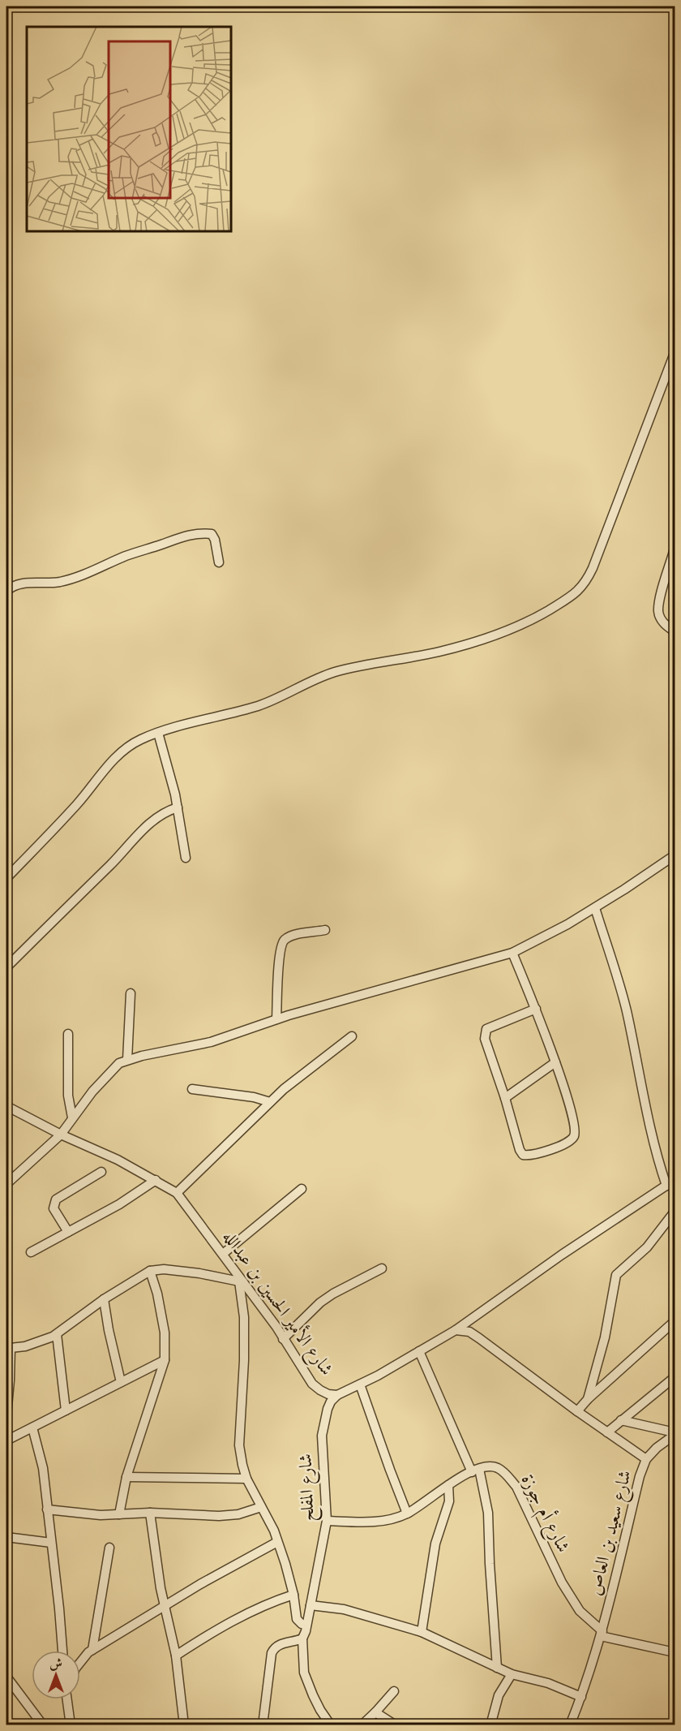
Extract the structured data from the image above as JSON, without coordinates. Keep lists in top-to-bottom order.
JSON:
{
  "streets": {
    "street": [
      "شارع الأمير الحسين بن عبدالله",
      "شارع المفلح",
      "شارع أم جوزة",
      "شارع سعيد بن العاص"
    ]
  },
  "crossings": [
    ["شارع الأمير الحسين بن عبدالله", "شارع المفلح"],
    ["شارع الأمير الحسين بن عبدالله", "شارع سعيد بن العاص"],
    ["شارع أم جوزة", "شارع سعيد بن العاص"]
  ],
  "north": "top"
}
